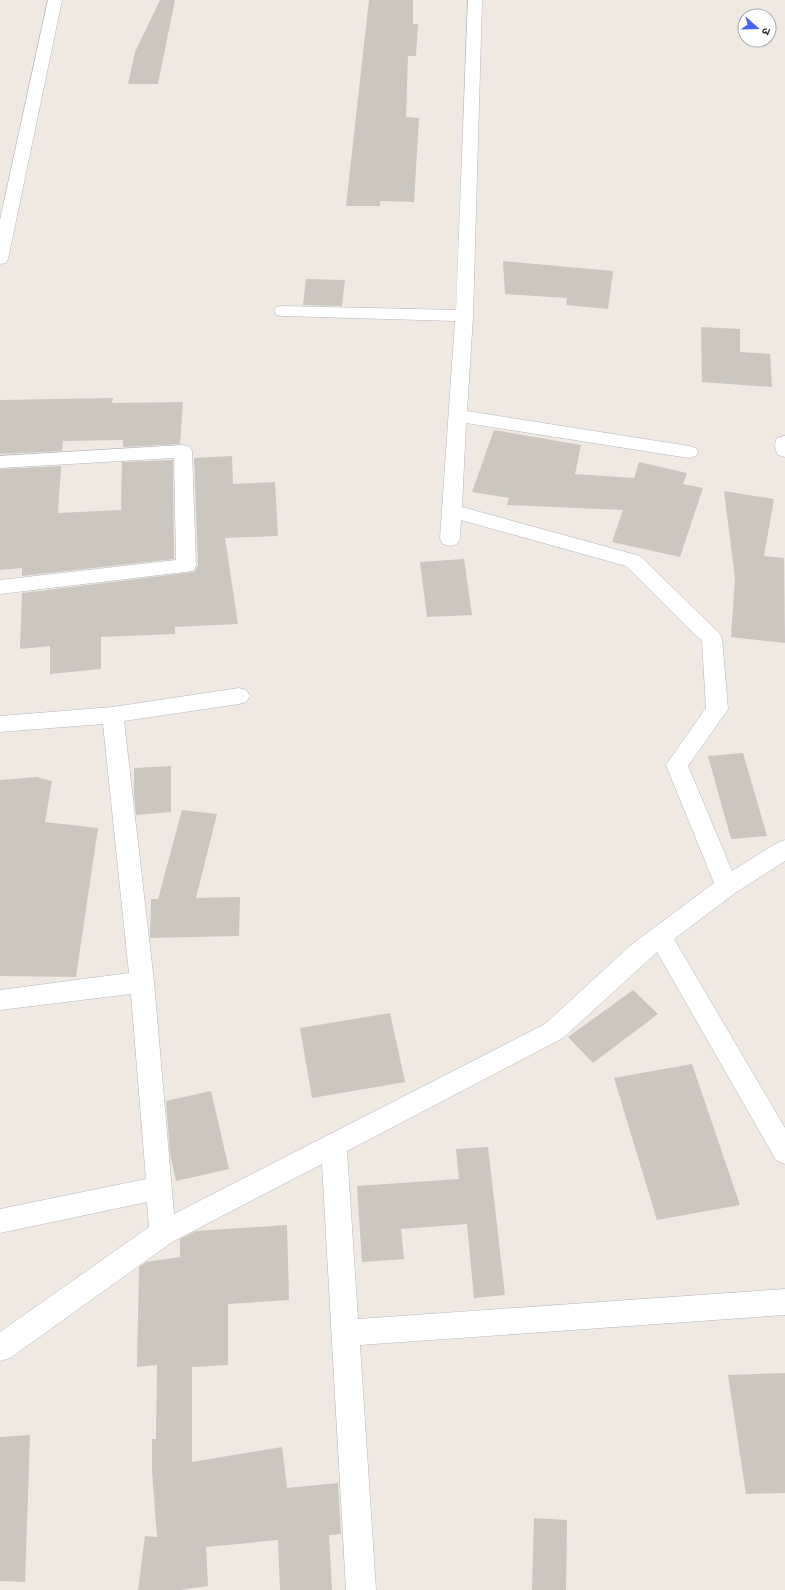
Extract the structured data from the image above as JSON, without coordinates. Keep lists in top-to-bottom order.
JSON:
{
  "north": "right"
}
